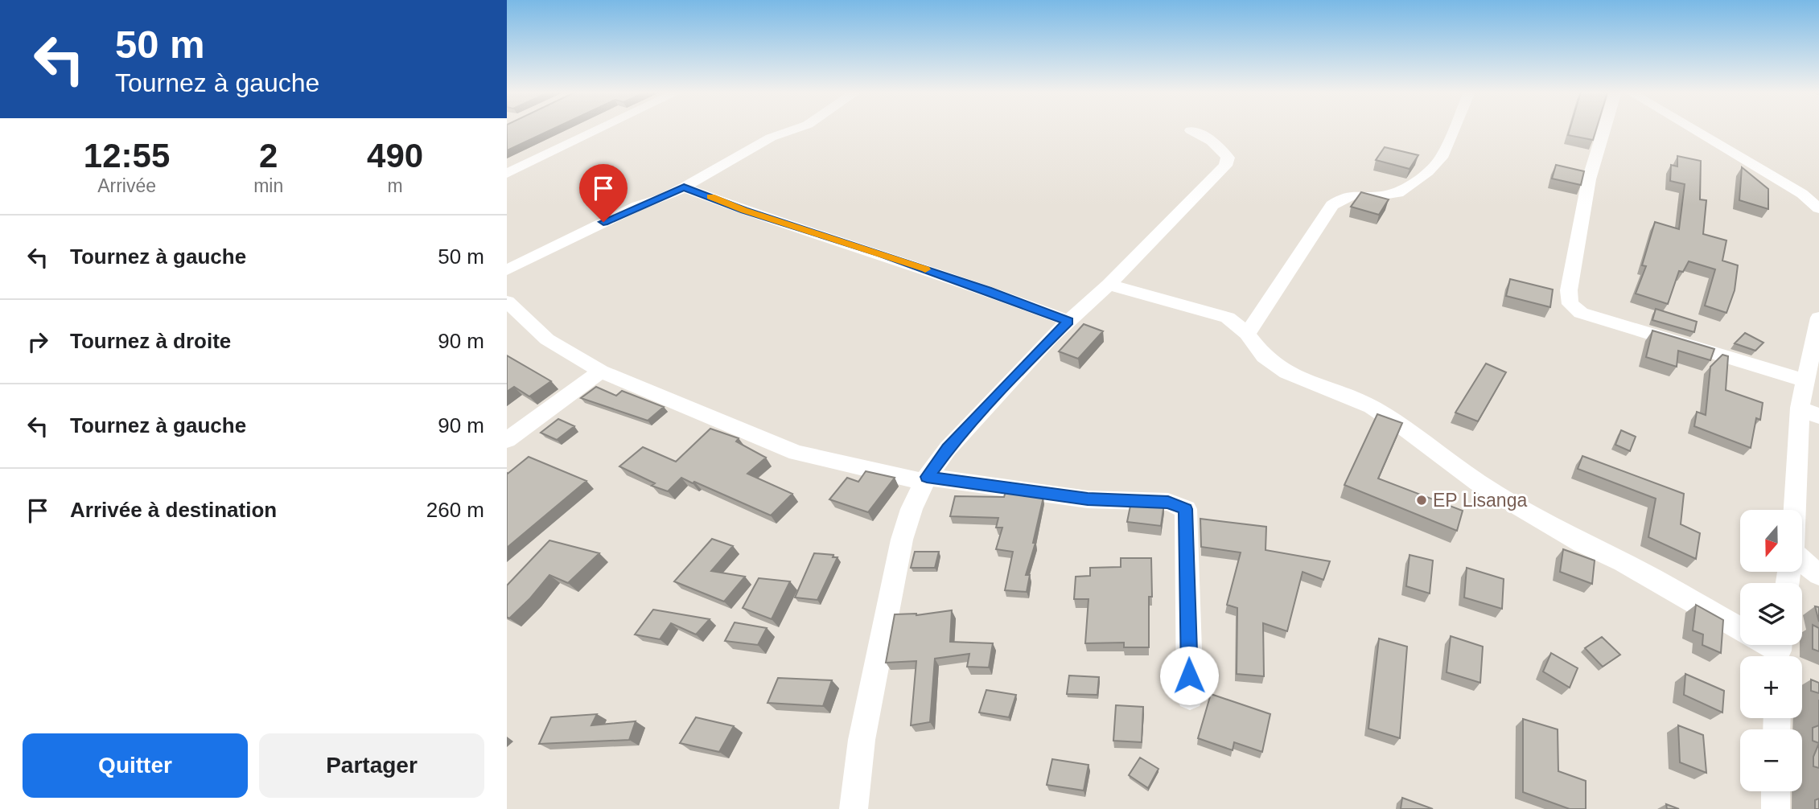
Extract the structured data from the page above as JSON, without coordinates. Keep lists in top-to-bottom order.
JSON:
{
  "places": ["EP Lisanga"],
  "north": "bottom",
  "page": {
    "turn": ["50 m", "Tournez à gauche"],
    "eta": [
      "12:55",
      "Arrivée",
      "2",
      "min",
      "490",
      "m"
    ],
    "list": [
      {
        "name": "Tournez à gauche",
        "value": "50 m"
      },
      {
        "name": "Tournez à droite",
        "value": "90 m"
      },
      {
        "name": "Tournez à gauche",
        "value": "90 m"
      },
      {
        "name": "Arrivée à destination",
        "value": "260 m"
      }
    ],
    "map_buttons": ["+", "−"],
    "buttons": ["Quitter", "Partager"]
  }
}
